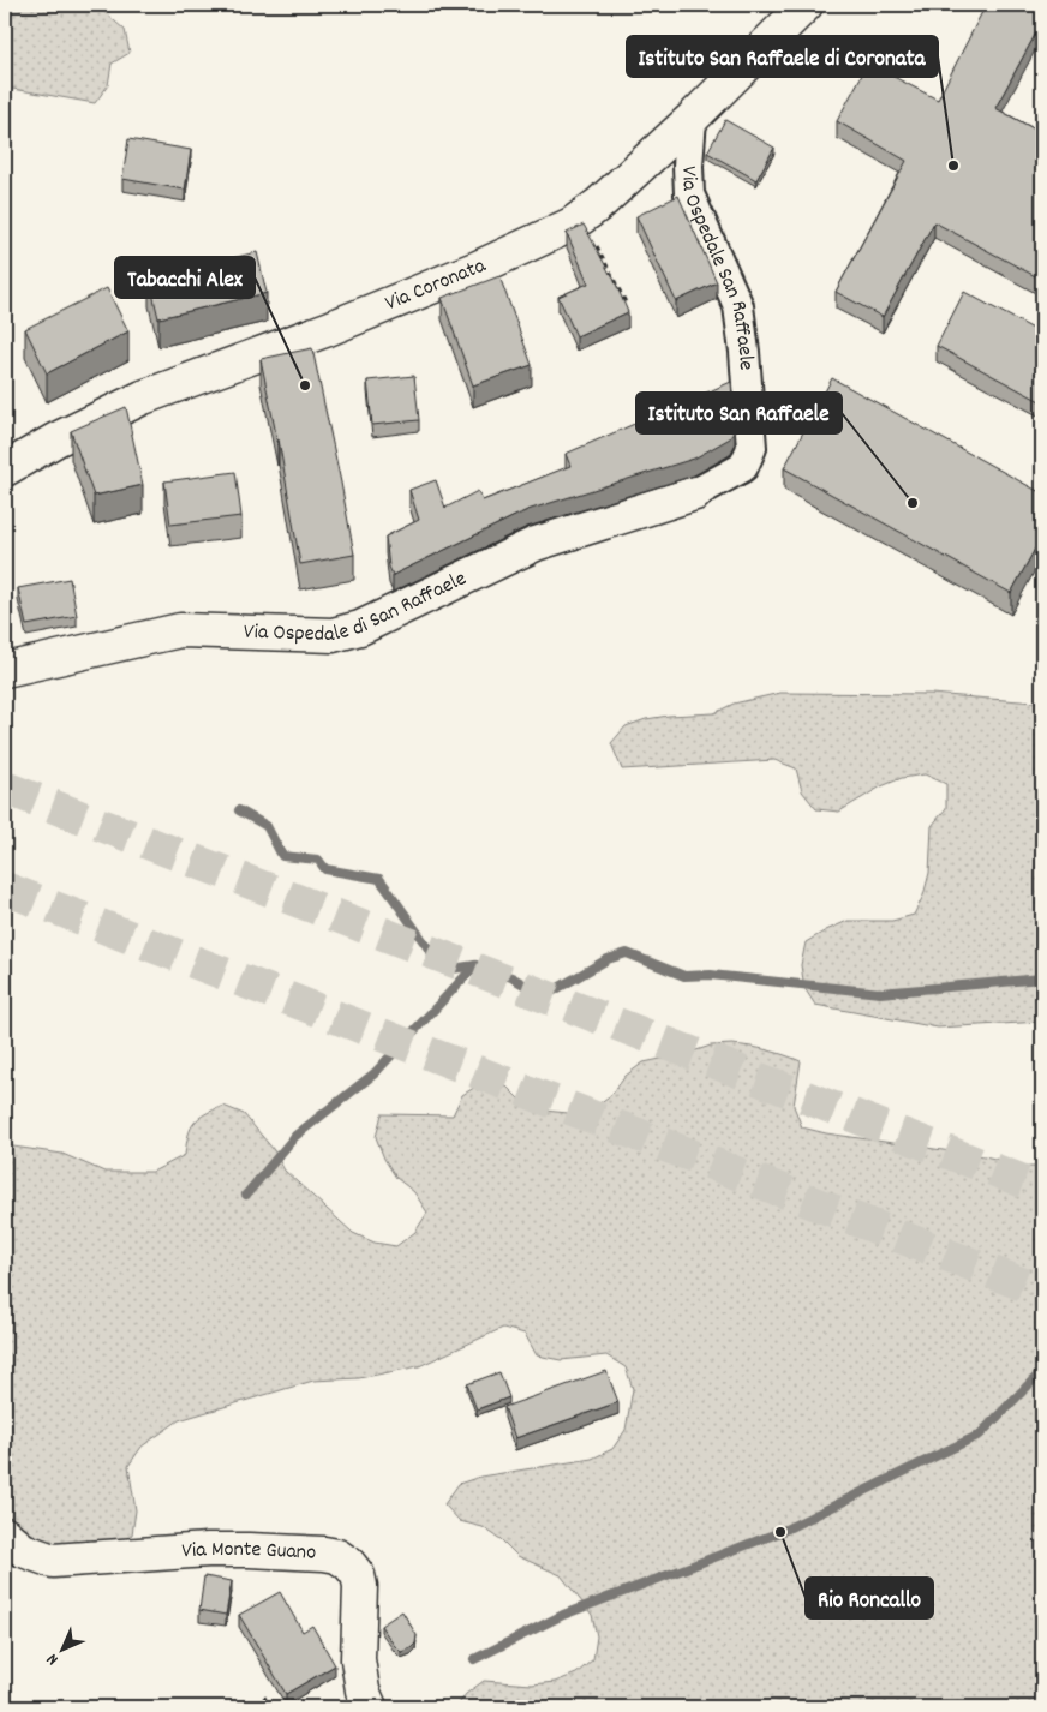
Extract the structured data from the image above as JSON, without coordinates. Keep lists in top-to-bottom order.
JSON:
{
  "streets": {
    "street": [
      "Via Ospedale San Raffaele",
      "Via Coronata",
      "Via Ospedale di San Raffaele",
      "Via Monte Guano"
    ]
  },
  "crossings": [
    ["Via Ospedale San Raffaele", "Via Coronata"],
    ["Via Ospedale San Raffaele", "Via Ospedale di San Raffaele"]
  ],
  "places": [
    "Istituto San Raffaele di Coronata",
    "Tabacchi Alex",
    "Istituto San Raffaele",
    "Rio Roncallo"
  ],
  "north": "bottom left"
}
